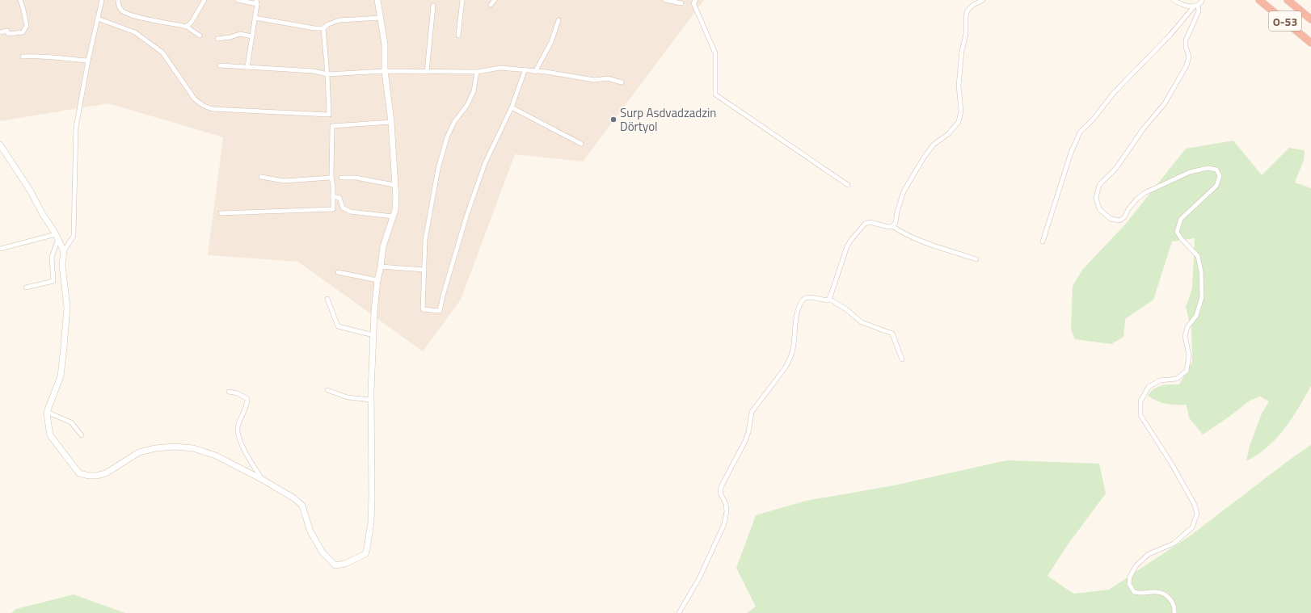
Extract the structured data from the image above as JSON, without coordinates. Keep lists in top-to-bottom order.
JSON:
{
  "streets": {
    "highway": ["O-53"]
  },
  "places": ["Surp Asdvadzadzin Dörtyol"]
}
